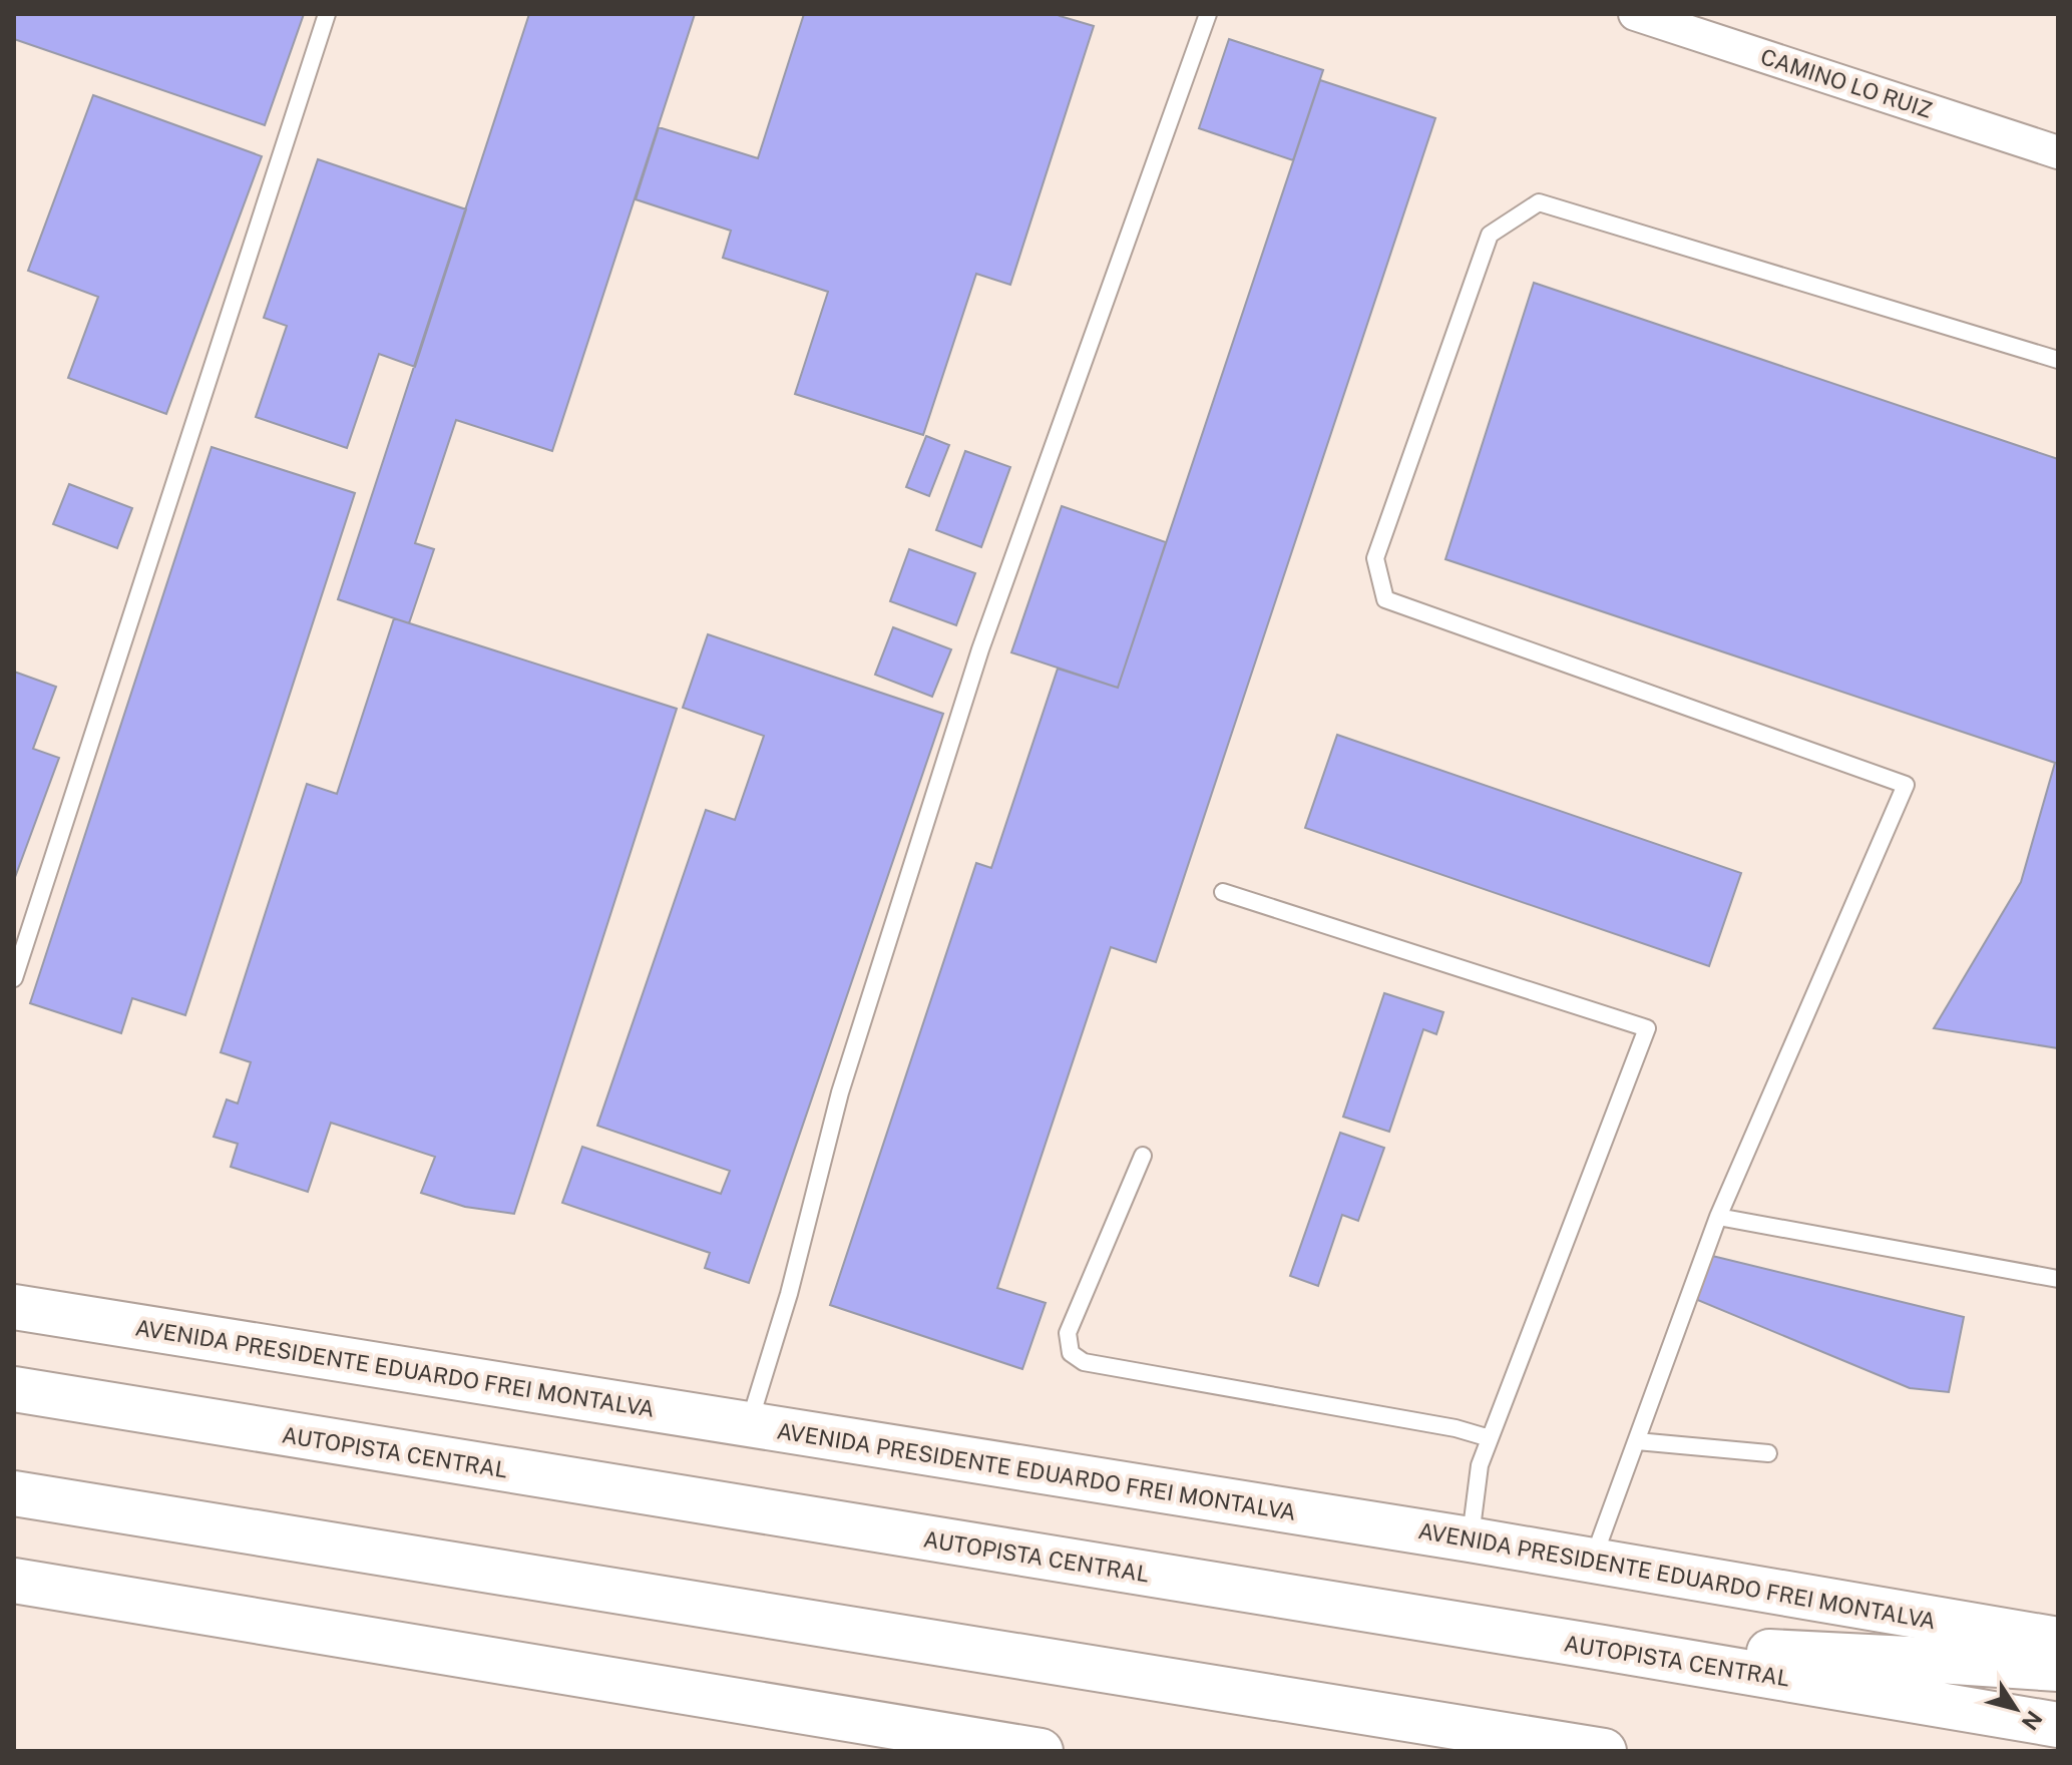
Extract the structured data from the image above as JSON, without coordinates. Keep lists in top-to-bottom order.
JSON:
{
  "streets": {
    "main road": ["AVENIDA PRESIDENTE EDUARDO FREI MONTALVA", "AUTOPISTA CENTRAL"],
    "street": ["CAMINO LO RUIZ"]
  },
  "north": "bottom right"
}
